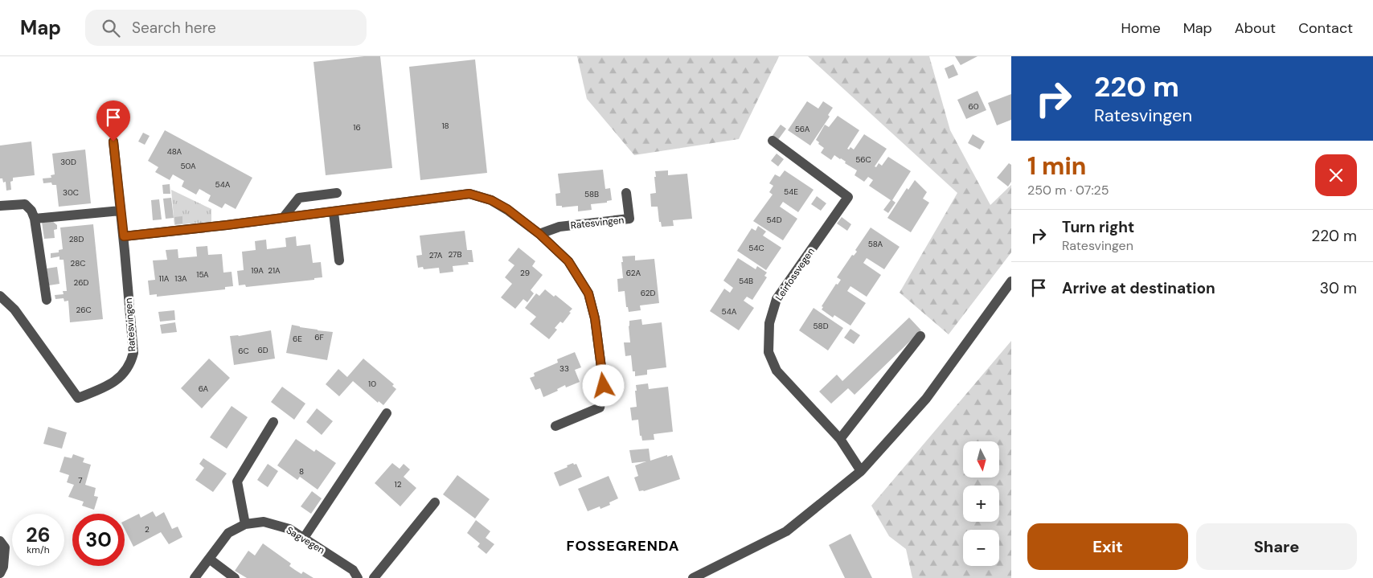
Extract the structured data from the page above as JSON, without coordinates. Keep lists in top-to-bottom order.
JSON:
{
  "streets": {
    "street": ["Ratesvingen", "Leirfossvegen", "Sagvegen"]
  },
  "districts": ["FOSSEGRENDA"],
  "house_numbers": [
    "60",
    "18",
    "16",
    "56A",
    "48A",
    "56C",
    "30D",
    "50A",
    "54A",
    "54E",
    "30C",
    "58B",
    "54D",
    "28D",
    "58A",
    "54C",
    "27B",
    "27A",
    "28C",
    "19A",
    "21A",
    "29",
    "62A",
    "15A",
    "11A",
    "13A",
    "54B",
    "26D",
    "62D",
    "26C",
    "54A",
    "58D",
    "6F",
    "6E",
    "6D",
    "6C",
    "33",
    "10",
    "6A",
    "8",
    "7",
    "12",
    "2"
  ],
  "north": "bottom",
  "page": {
    "header": "Map",
    "search": "Search here",
    "nav": [
      "Home",
      "Map",
      "About",
      "Contact"
    ],
    "turn": ["220 m", "Ratesvingen"],
    "heading": ["1 min", "250 m · 07:25"],
    "list": [
      {
        "name": "Turn right",
        "note": "Ratesvingen",
        "value": "220 m"
      },
      {
        "name": "Arrive at destination",
        "value": "30 m"
      }
    ],
    "map_buttons": ["+", "−"],
    "speed": "26 km/h",
    "limit": "30",
    "buttons": ["Exit", "Share"]
  }
}
